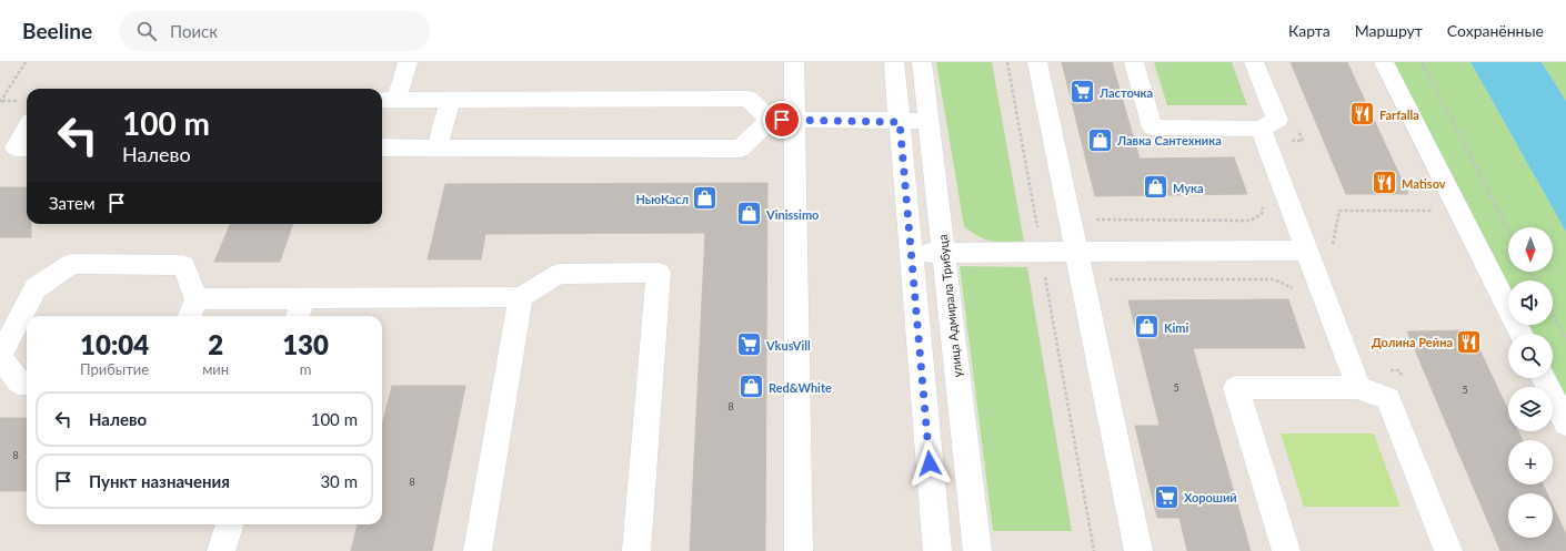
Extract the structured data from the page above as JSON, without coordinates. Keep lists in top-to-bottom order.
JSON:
{
  "streets": {
    "street": ["улица Адмирала Трибуца"]
  },
  "places": {
    "supermarket": ["Ласточка", "VkusVill", "Хороший"],
    "restaurant": ["Farfalla", "Matisov", "Долина Рейна"],
    "shop": [
      "Лавка Сантехника",
      "Мука",
      "НьюКасл",
      "Vinissimo",
      "Kimi",
      "Red&White"
    ]
  },
  "house_numbers": [
    "5",
    "5",
    "8",
    "8",
    "8"
  ],
  "north": "bottom",
  "page": {
    "header": "Beeline",
    "search": "Поиск",
    "nav": ["Карта", "Маршрут", "Сохранённые"],
    "turn": ["100 m", "Налево"],
    "then": "Затем",
    "map_buttons": ["+", "−"],
    "eta": [
      "10:04",
      "Прибытие",
      "2",
      "мин",
      "130",
      "m"
    ],
    "list": [
      {
        "name": "Налево",
        "value": "100 m"
      },
      {
        "name": "Пункт назначения",
        "value": "30 m"
      }
    ]
  }
}
